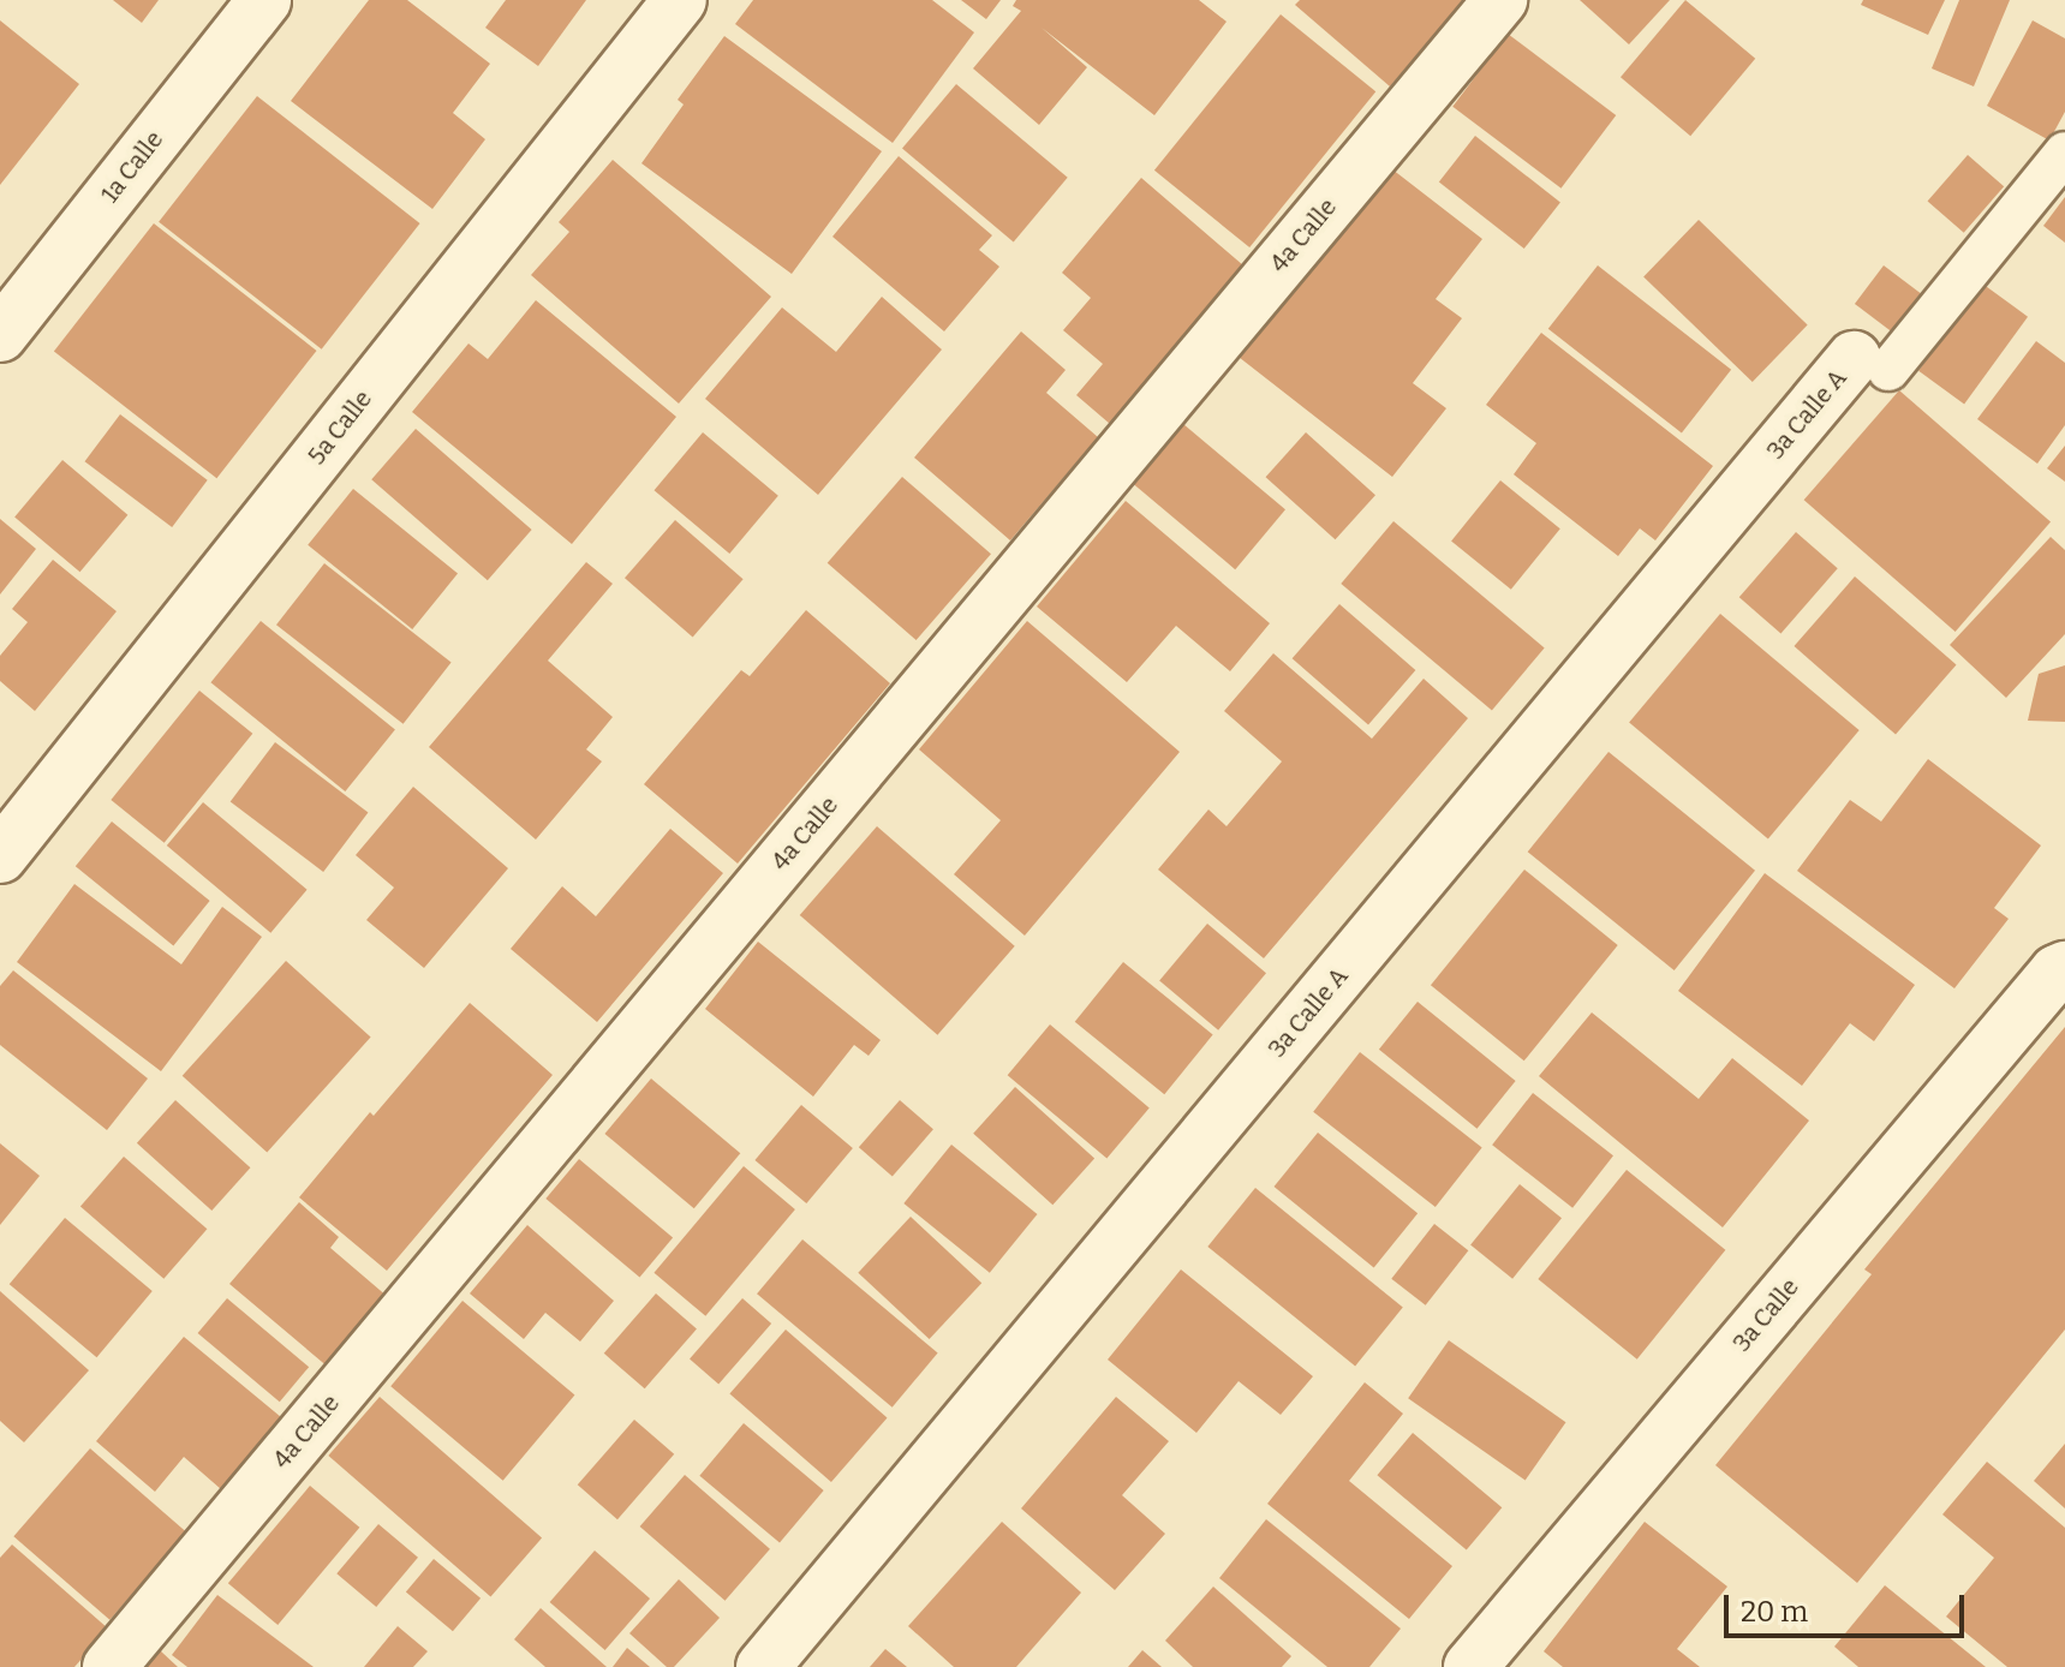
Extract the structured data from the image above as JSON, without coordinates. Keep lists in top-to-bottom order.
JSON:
{
  "streets": {
    "street": [
      "1a Calle",
      "4a Calle",
      "3a Calle A",
      "5a Calle",
      "3a Calle"
    ]
  },
  "scale_bar": "20 m"
}
